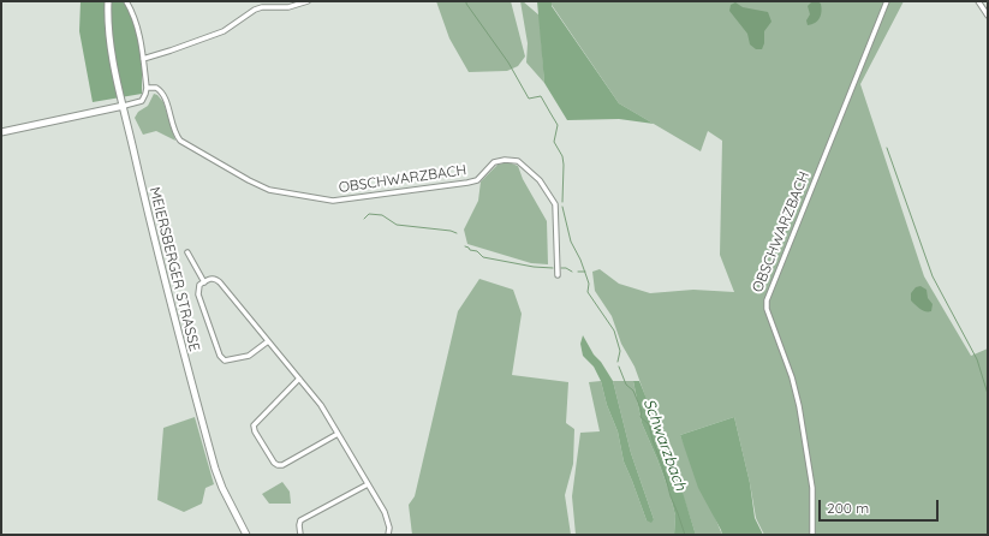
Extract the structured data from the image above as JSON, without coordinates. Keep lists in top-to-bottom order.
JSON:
{
  "streets": {
    "main road": ["MEIERSBERGER STRASSE"],
    "street": ["OBSCHWARZBACH"]
  },
  "water": ["Schwarzbach"],
  "scale_bar": "200 m"
}
